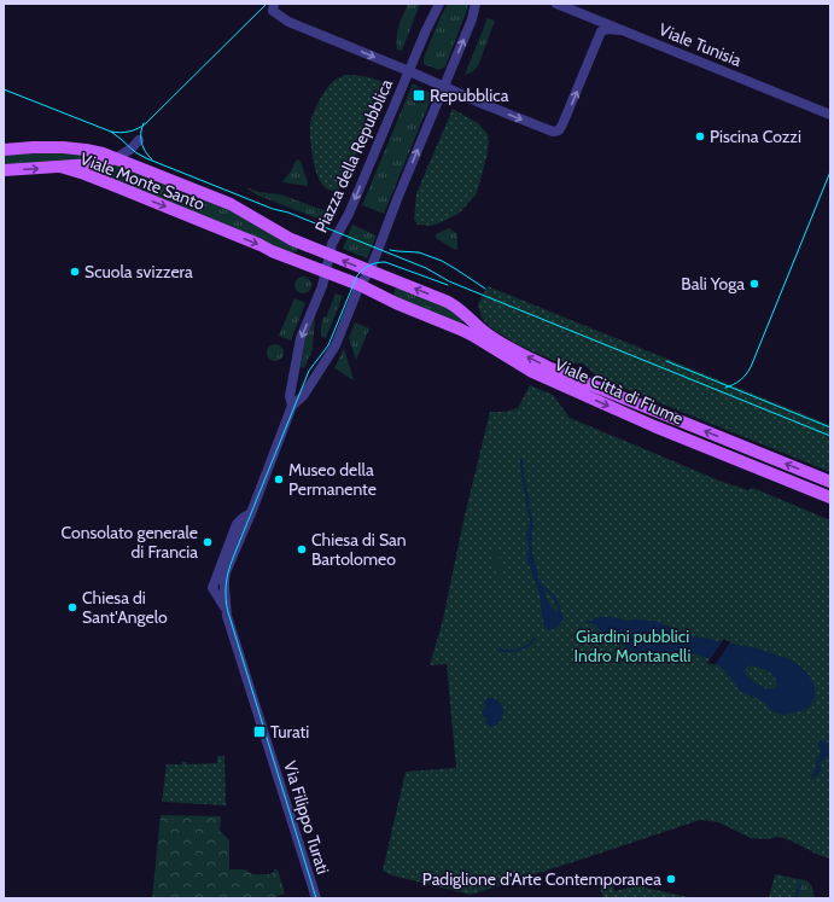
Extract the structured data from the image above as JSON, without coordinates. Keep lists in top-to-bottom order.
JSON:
{
  "streets": {
    "main road": ["Piazza della Repubblica", "Viale Monte Santo", "Viale Città di Fiume"],
    "street": ["Viale Tunisia", "Via Filippo Turati"]
  },
  "crossings": [
    ["Viale Tunisia", "Piazza della Repubblica"],
    ["Piazza della Repubblica", "Viale Monte Santo"],
    ["Piazza della Repubblica", "Viale Città di Fiume"]
  ],
  "parks": ["Giardini pubblici Indro Montanelli"],
  "places": {
    "transit": ["Repubblica", "Turati"],
    "other": [
      "Piscina Cozzi",
      "Scuola svizzera",
      "Bali Yoga",
      "Museo della Permanente",
      "Consolato generale di Francia",
      "Chiesa di San Bartolomeo",
      "Chiesa di Sant'Angelo",
      "Padiglione d'Arte Contemporanea"
    ]
  }
}
